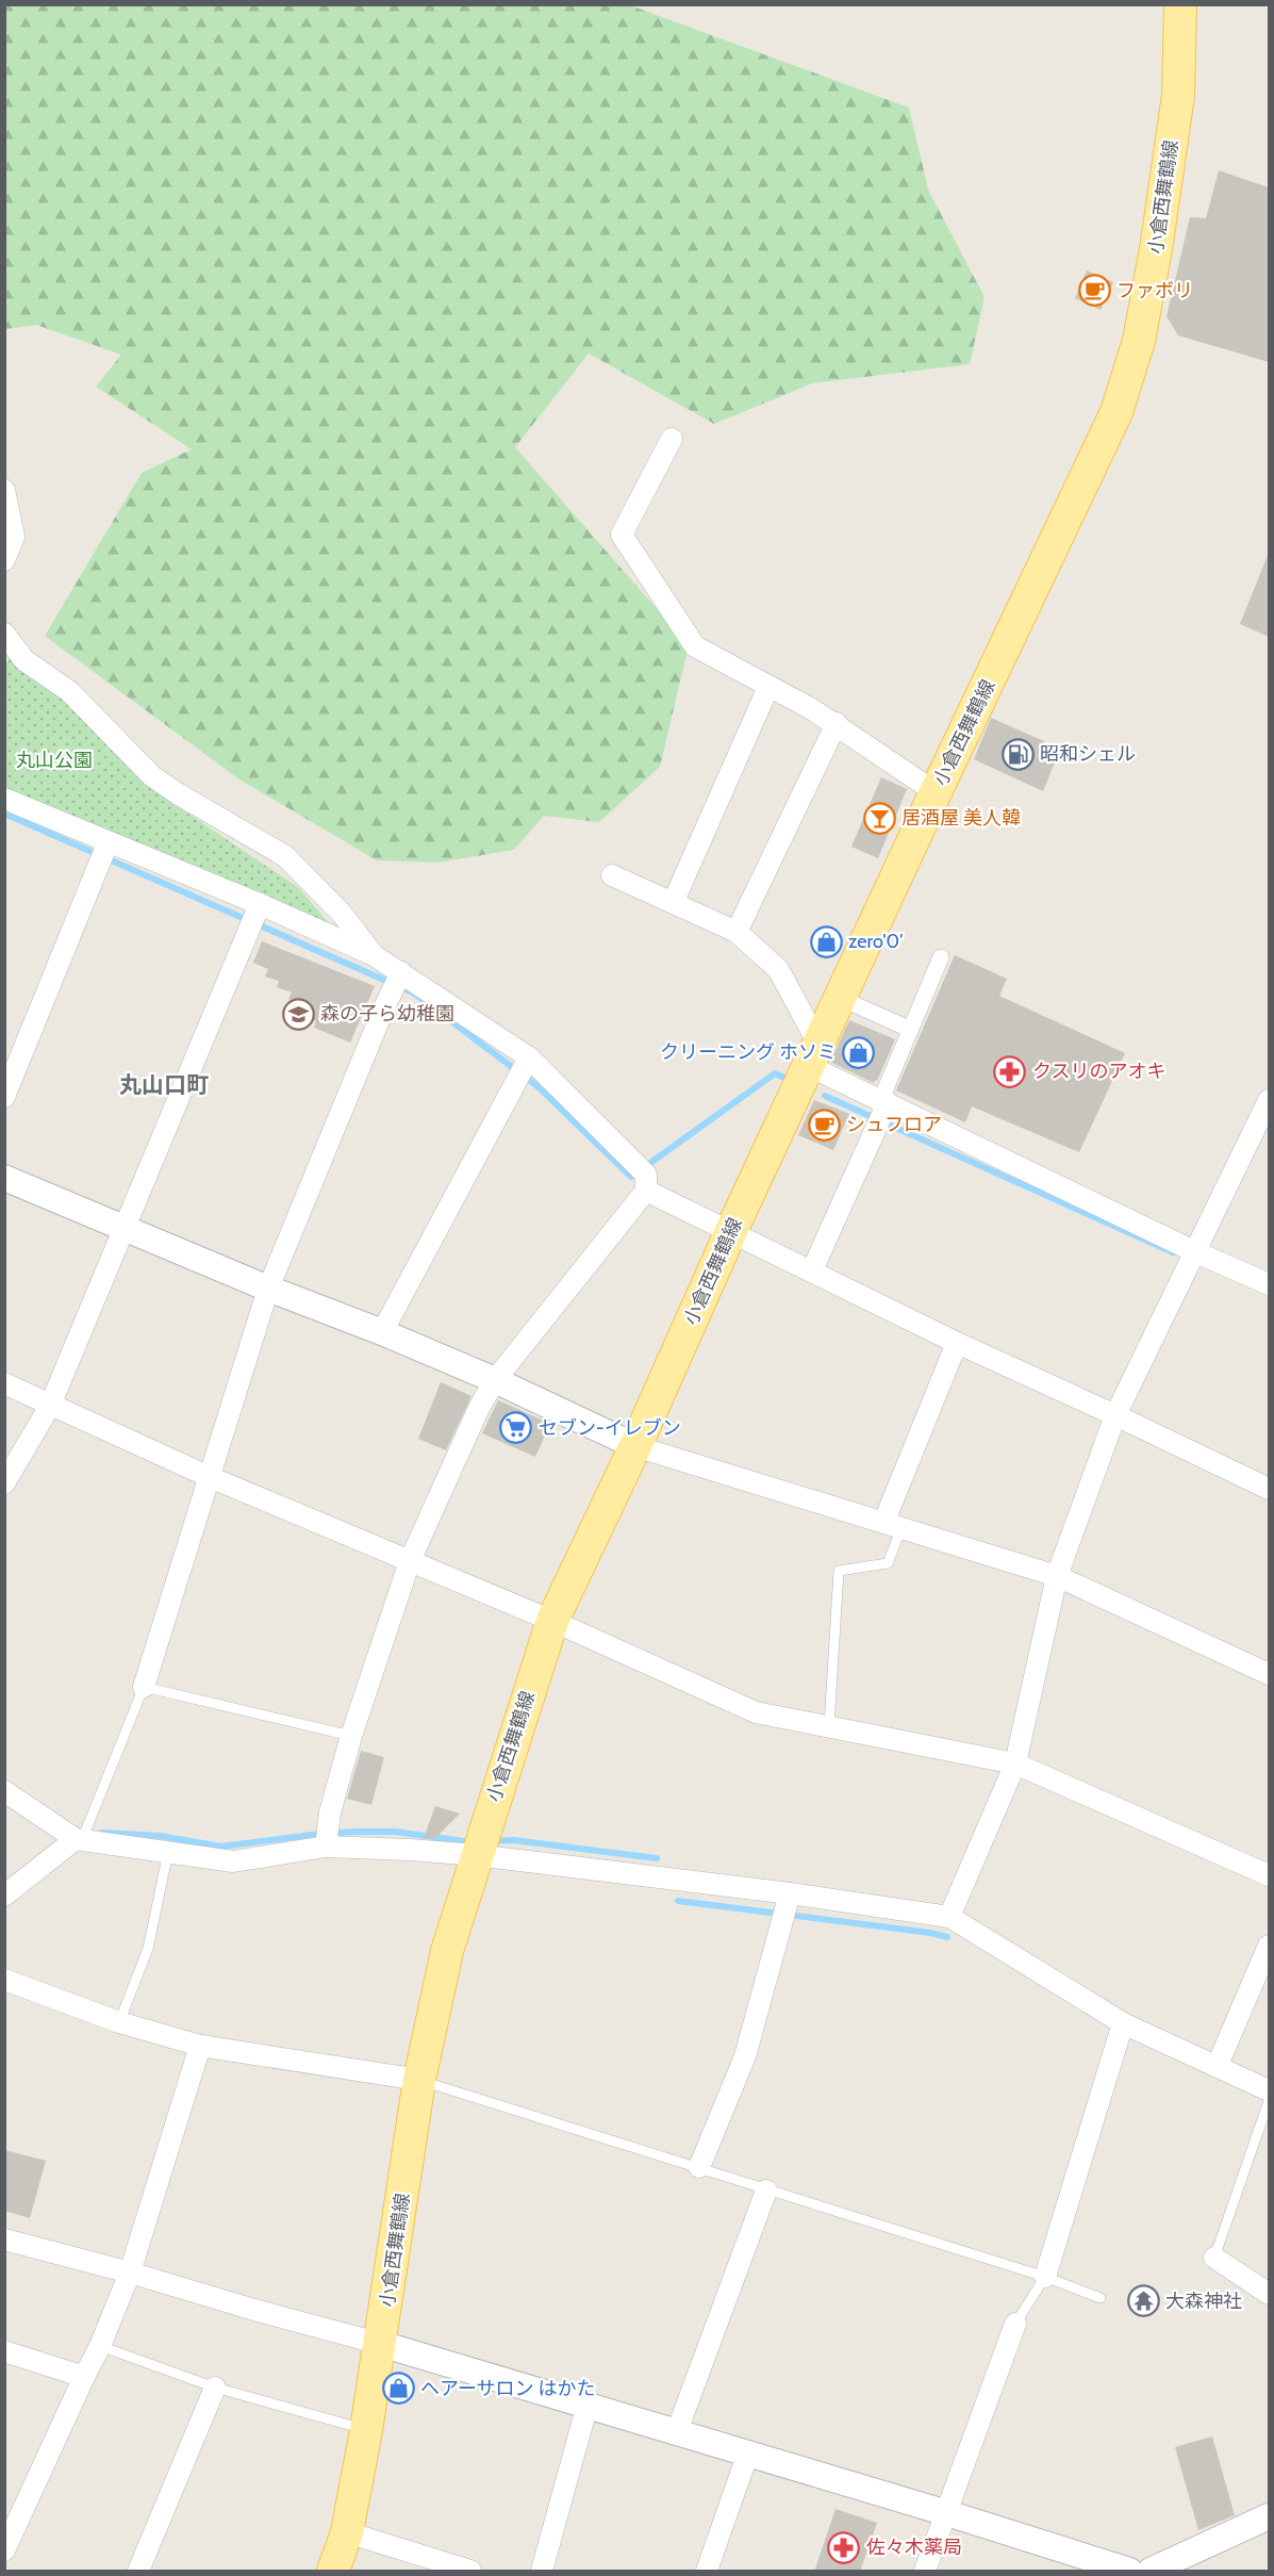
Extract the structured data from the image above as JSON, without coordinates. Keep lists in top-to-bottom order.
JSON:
{
  "streets": {
    "main road": ["小倉西舞鶴線"]
  },
  "districts": ["丸山口町"],
  "parks": ["丸山公園"],
  "places": {
    "cafe": ["ファボリ", "シュフロア"],
    "fuel station": ["昭和シェル"],
    "bar": ["居酒屋 美人韓"],
    "shop": ["zero'0'", "クリーニング ホソミ", "ヘアーサロン はかた"],
    "school or university": ["森の子ら幼稚園"],
    "pharmacy": ["クスリのアオキ", "佐々木薬局"],
    "supermarket": ["セブン-イレブン"],
    "temple": ["大森神社"]
  }
}
